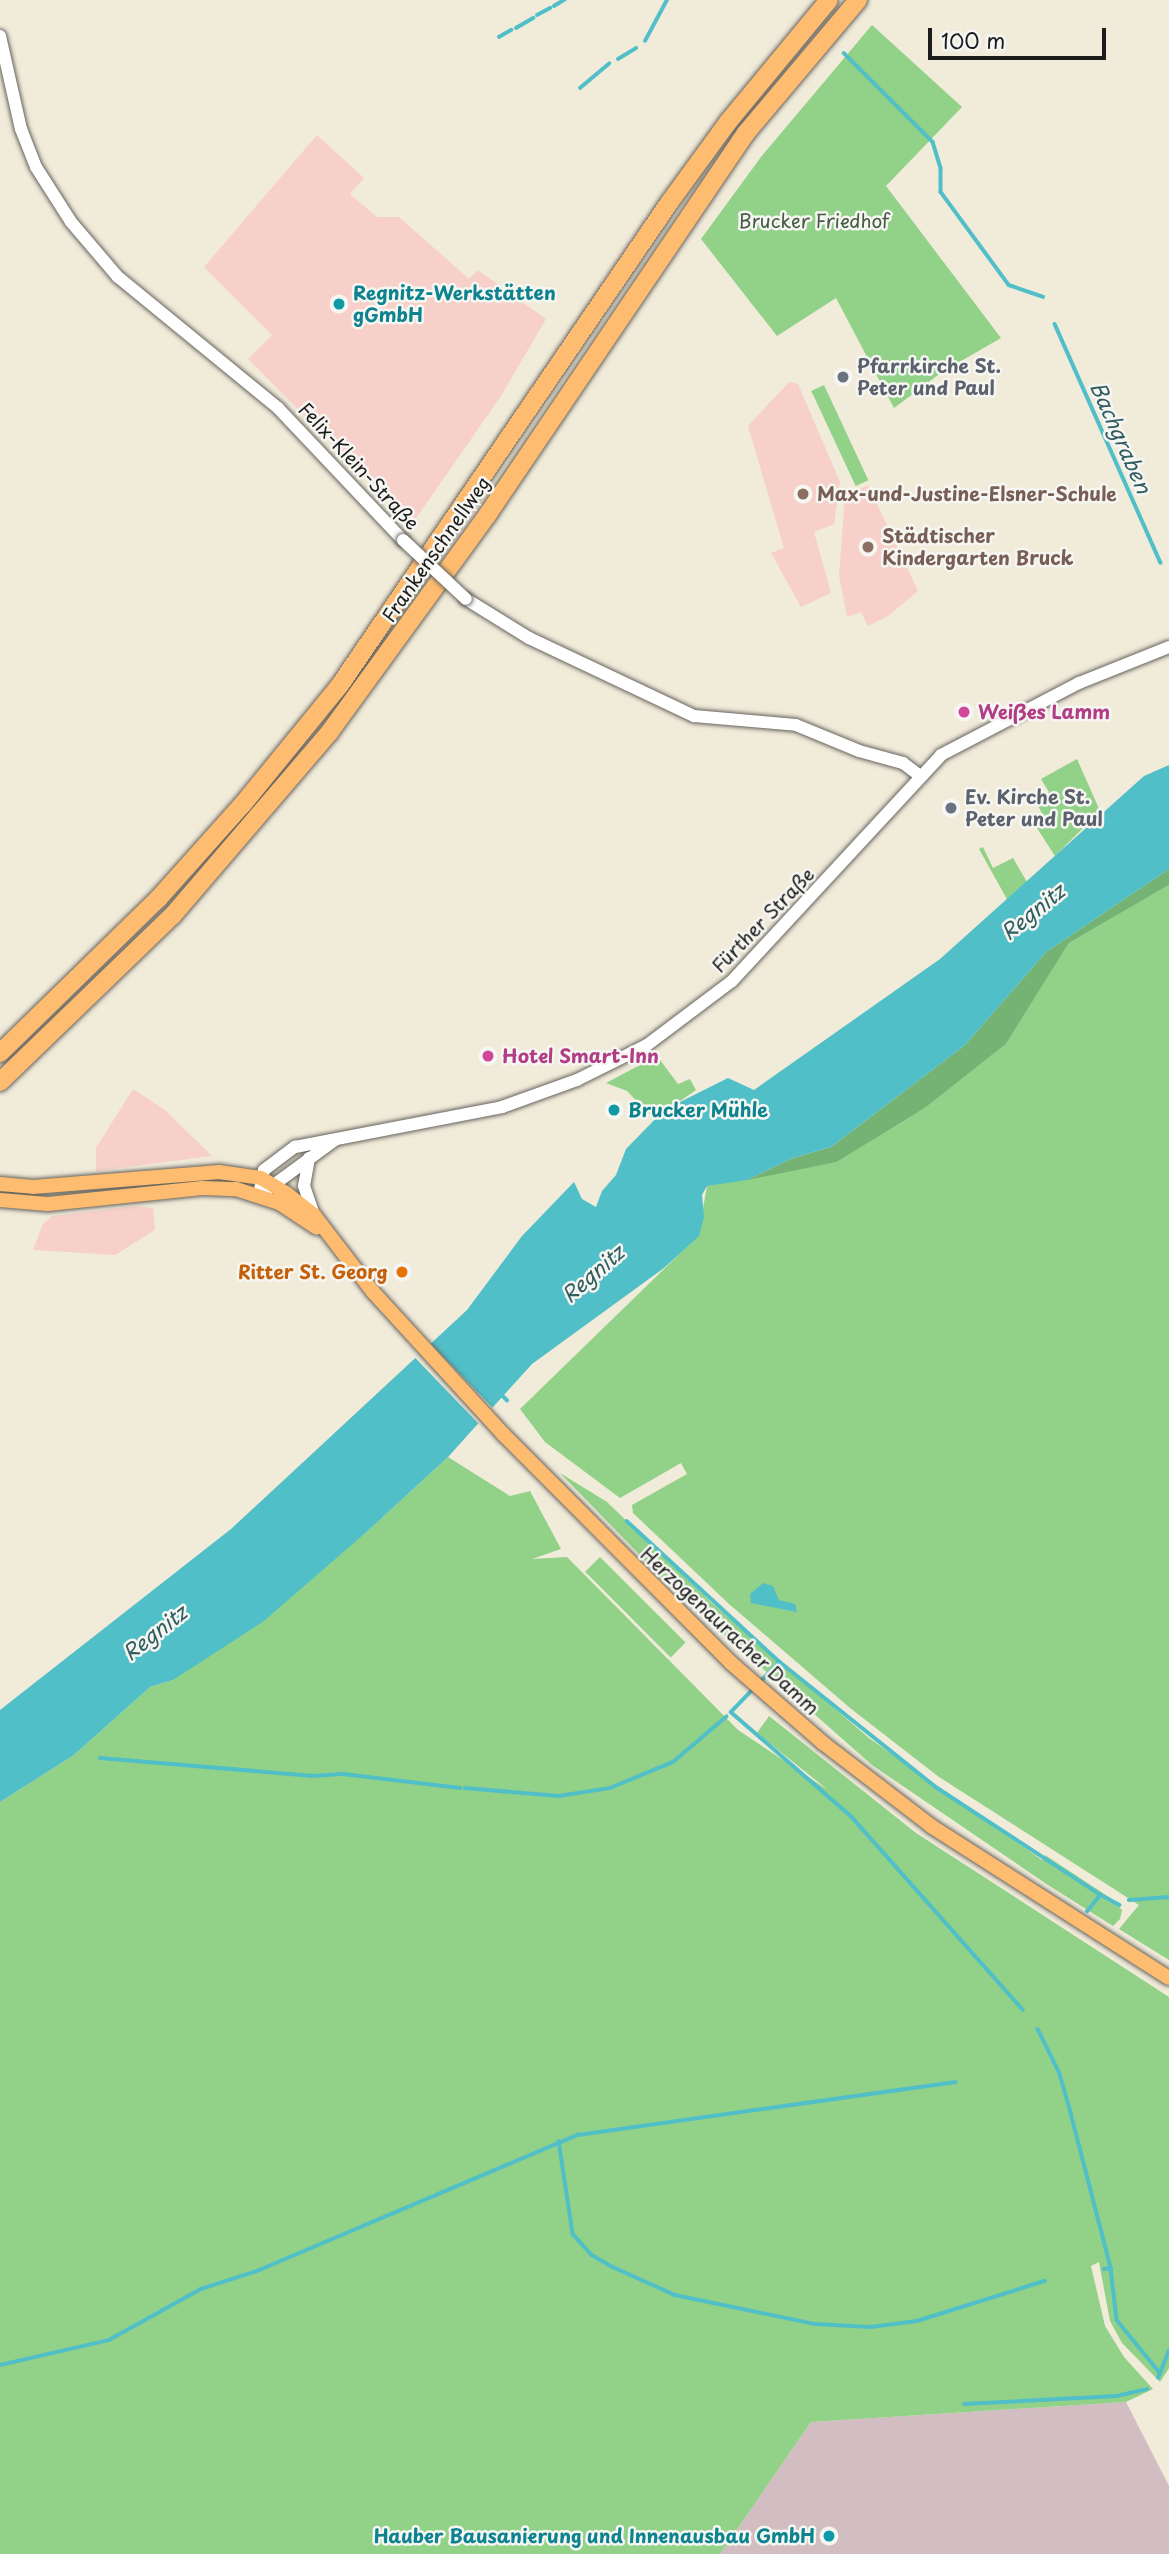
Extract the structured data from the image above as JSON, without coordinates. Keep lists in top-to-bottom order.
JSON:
{
  "streets": {
    "highway": ["Frankenschnellweg"],
    "main road": ["Herzogenauracher Damm"],
    "street": ["Felix-Klein-Straße", "Fürther Straße"]
  },
  "crossings": [
    ["Felix-Klein-Straße", "Fürther Straße"],
    ["Fürther Straße", "Herzogenauracher Damm"]
  ],
  "water": ["Bachgraben", "Regnitz"],
  "parks": ["Brucker Friedhof"],
  "places": [
    "Regnitz-Werkstätten gGmbH",
    "Pfarrkirche St. Peter und Paul",
    "Max-und-Justine-Elsner-Schule",
    "Städtischer Kindergarten Bruck",
    "Weißes Lamm",
    "Ev. Kirche St. Peter und Paul",
    "Hotel Smart-Inn",
    "Brucker Mühle",
    "Ritter St. Georg",
    "Hauber Bausanierung und Innenausbau GmbH"
  ],
  "scale_bar": "100 m"
}
